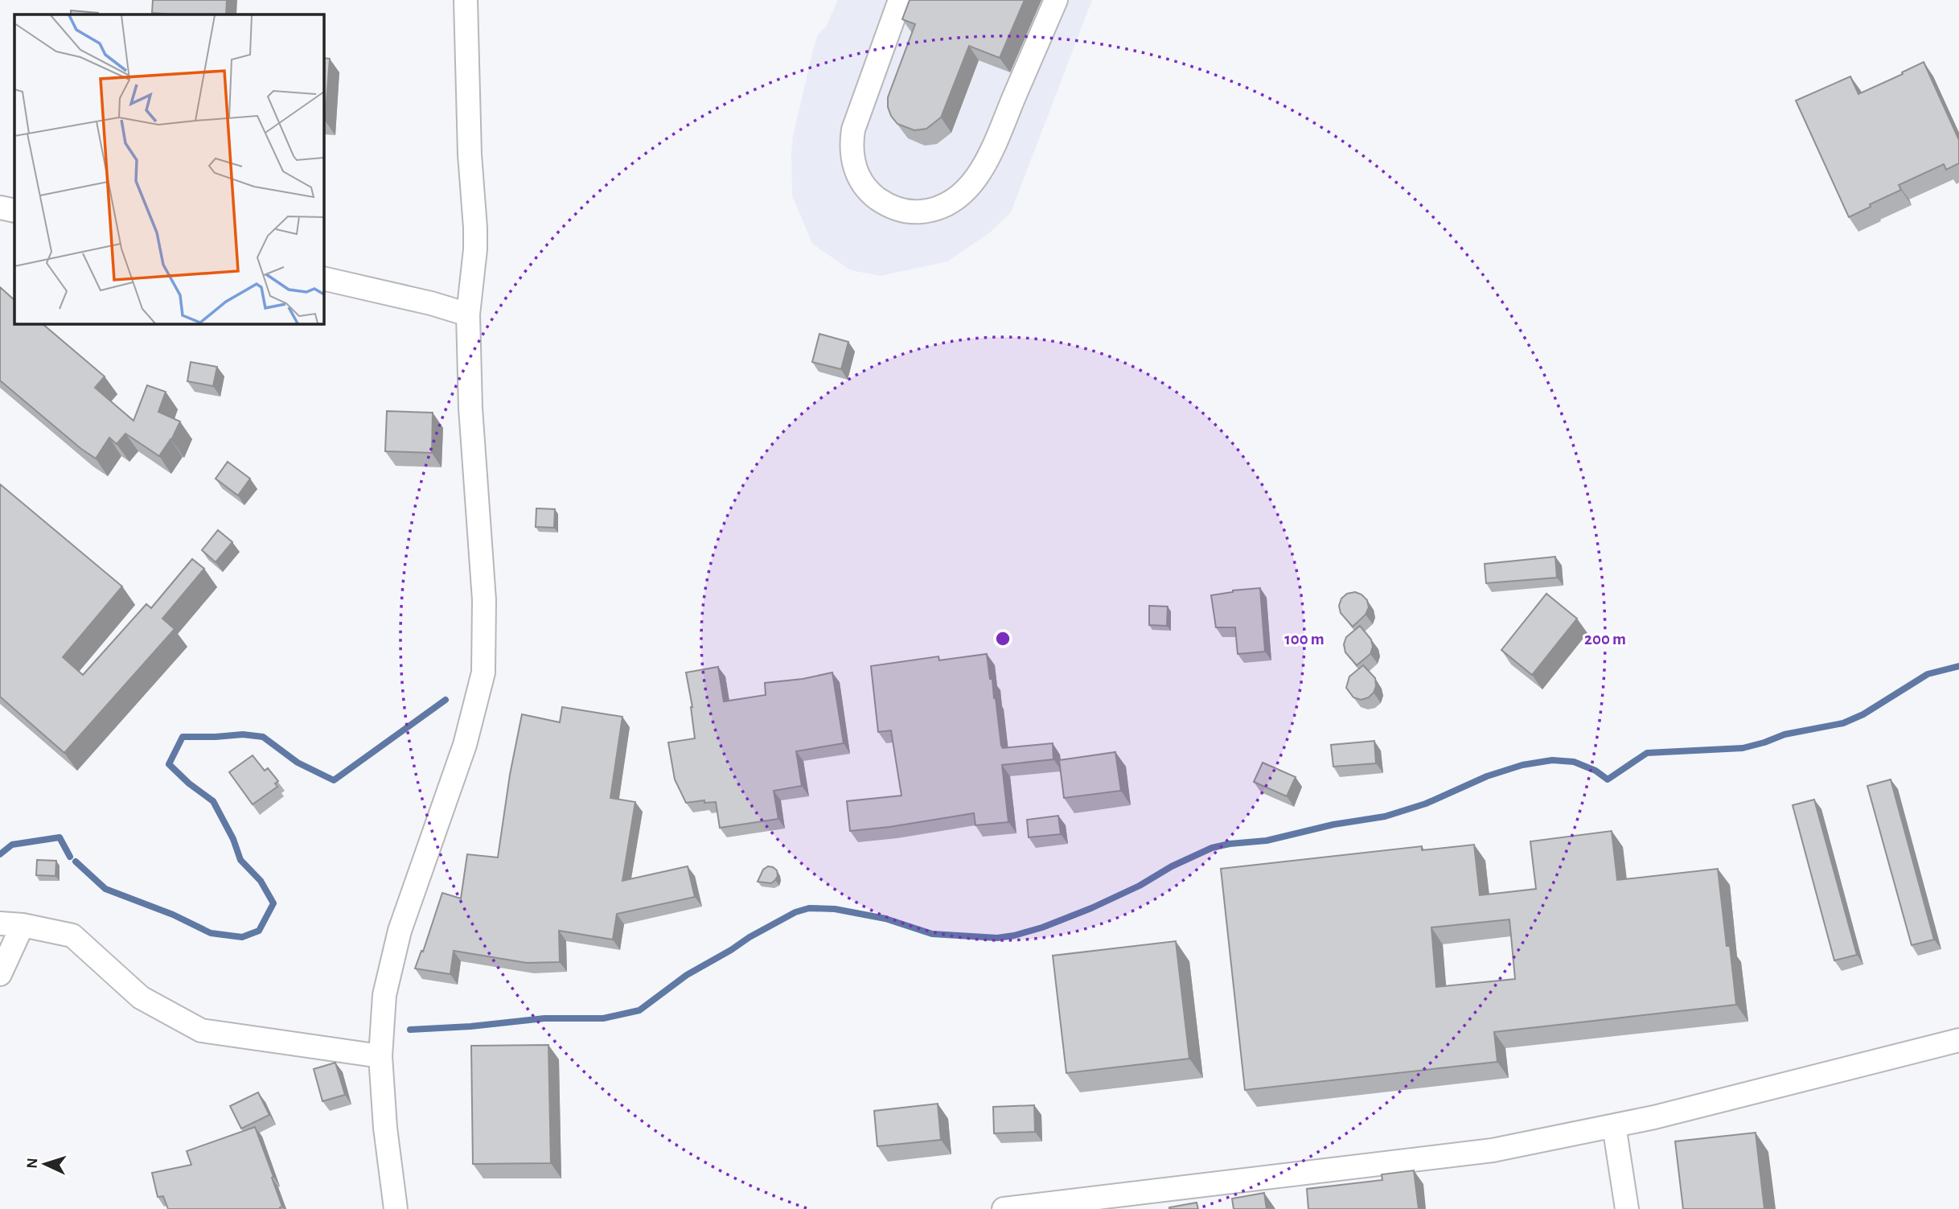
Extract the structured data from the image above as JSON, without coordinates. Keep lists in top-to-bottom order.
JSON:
{
  "north": "left",
  "rings": ["100 m", "200 m"]
}
